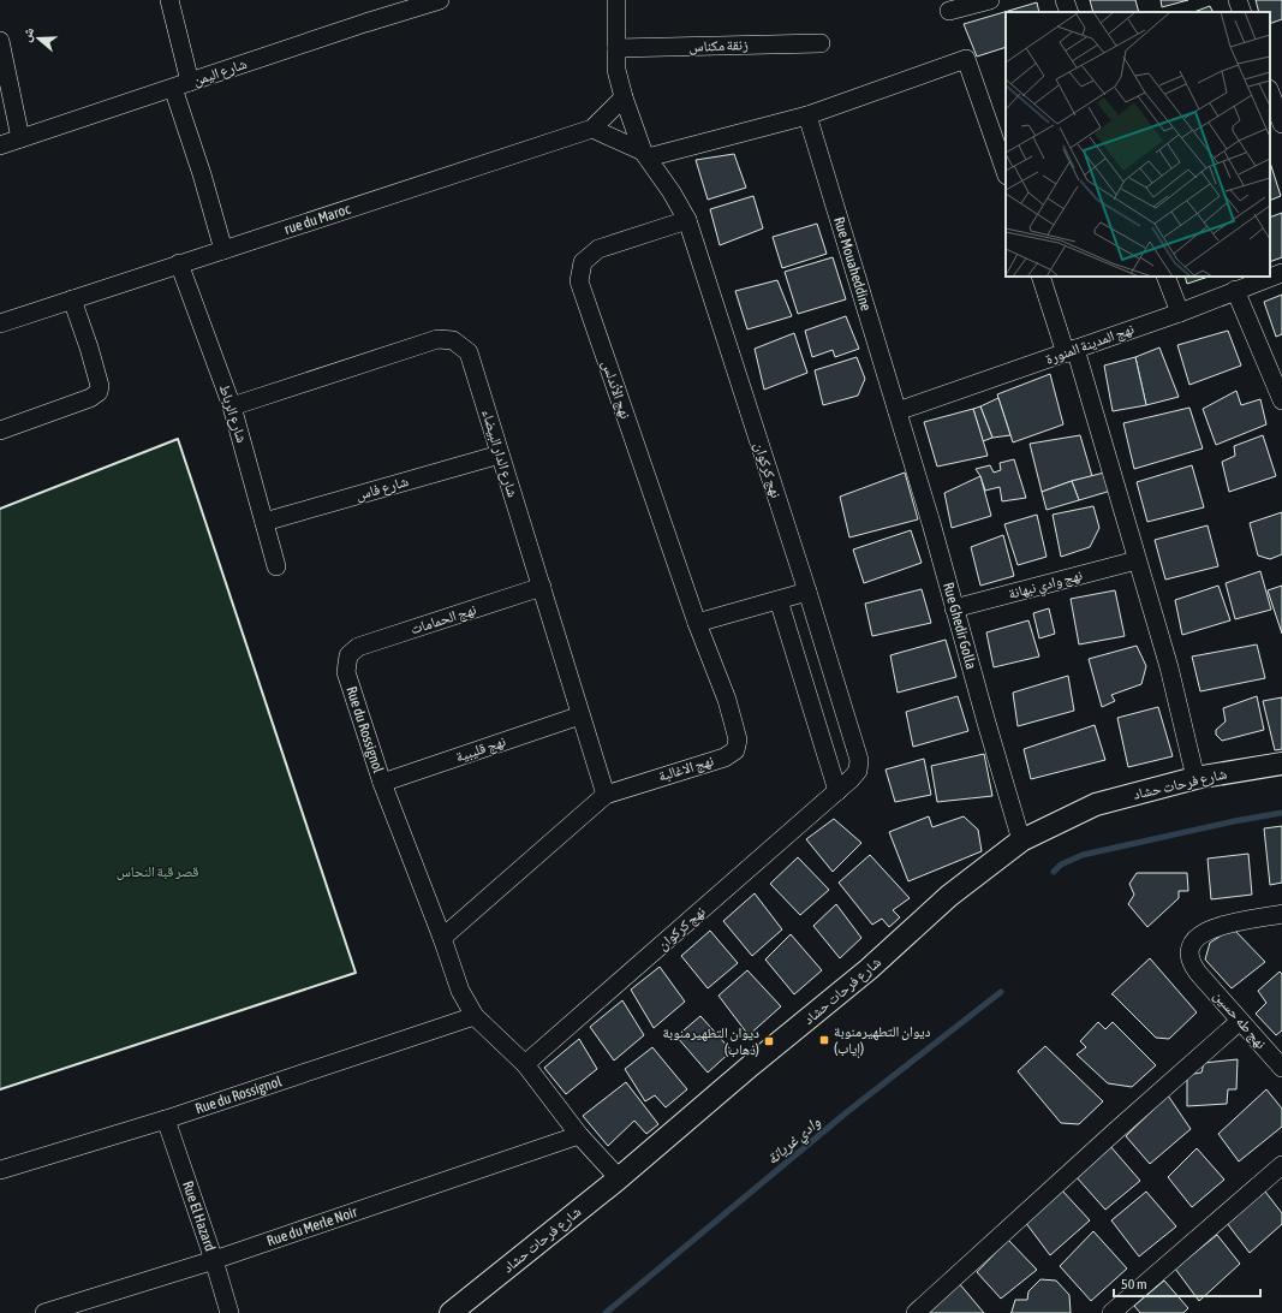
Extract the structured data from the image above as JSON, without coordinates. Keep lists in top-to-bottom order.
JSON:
{
  "streets": {
    "street": [
      "زنقة مكناس",
      "شارع اليمن",
      "rue du Maroc",
      "Rue Mouaheddine",
      "نهج المدينة المنورة",
      "نهج الأندلس",
      "شارع الرباط",
      "شارع الدار البيضاء",
      "نهج كركوان",
      "شارع فاس",
      "نهج وادي نبهانة",
      "نهج الحمامات",
      "Rue Ghedir Golla",
      "Rue du Rossignol",
      "نهج قليبية",
      "نهج الاغالبة",
      "شارع فرحات حشاد",
      "نهج طه حسين",
      "Rue El Hazard",
      "Rue du Merle Noir"
    ]
  },
  "crossings": [
    ["rue du Maroc", "شارع الرباط"],
    ["Rue Mouaheddine", "نهج المدينة المنورة"],
    ["Rue Mouaheddine", "Rue Ghedir Golla"],
    ["نهج المدينة المنورة", "Rue Ghedir Golla"],
    ["نهج الأندلس", "نهج كركوان"],
    ["نهج الأندلس", "نهج الاغالبة"],
    ["شارع الرباط", "شارع الدار البيضاء"],
    ["شارع الرباط", "شارع فاس"],
    ["شارع الدار البيضاء", "شارع فاس"],
    ["شارع الدار البيضاء", "نهج الحمامات"],
    ["شارع الدار البيضاء", "نهج قليبية"],
    ["شارع الدار البيضاء", "نهج الاغالبة"],
    ["نهج كركوان", "Rue du Rossignol"],
    ["نهج وادي نبهانة", "Rue Ghedir Golla"],
    ["نهج الحمامات", "Rue du Rossignol"],
    ["Rue Ghedir Golla", "شارع فرحات حشاد"],
    ["Rue du Rossignol", "نهج قليبية"],
    ["Rue du Rossignol", "نهج الاغالبة"],
    ["Rue du Rossignol", "شارع فرحات حشاد"],
    ["Rue du Rossignol", "Rue El Hazard"],
    ["Rue du Rossignol", "Rue du Merle Noir"],
    ["Rue El Hazard", "Rue du Merle Noir"]
  ],
  "water": ["وادي غريانة"],
  "parks": ["قصر قبة النحاس"],
  "places": {
    "transit": ["ديوان التطهيرمنوبة (إياب)", "ديوان التطهيرمنوبة (ذهاب)"]
  },
  "scale_bar": "50 m",
  "north": "left"
}
